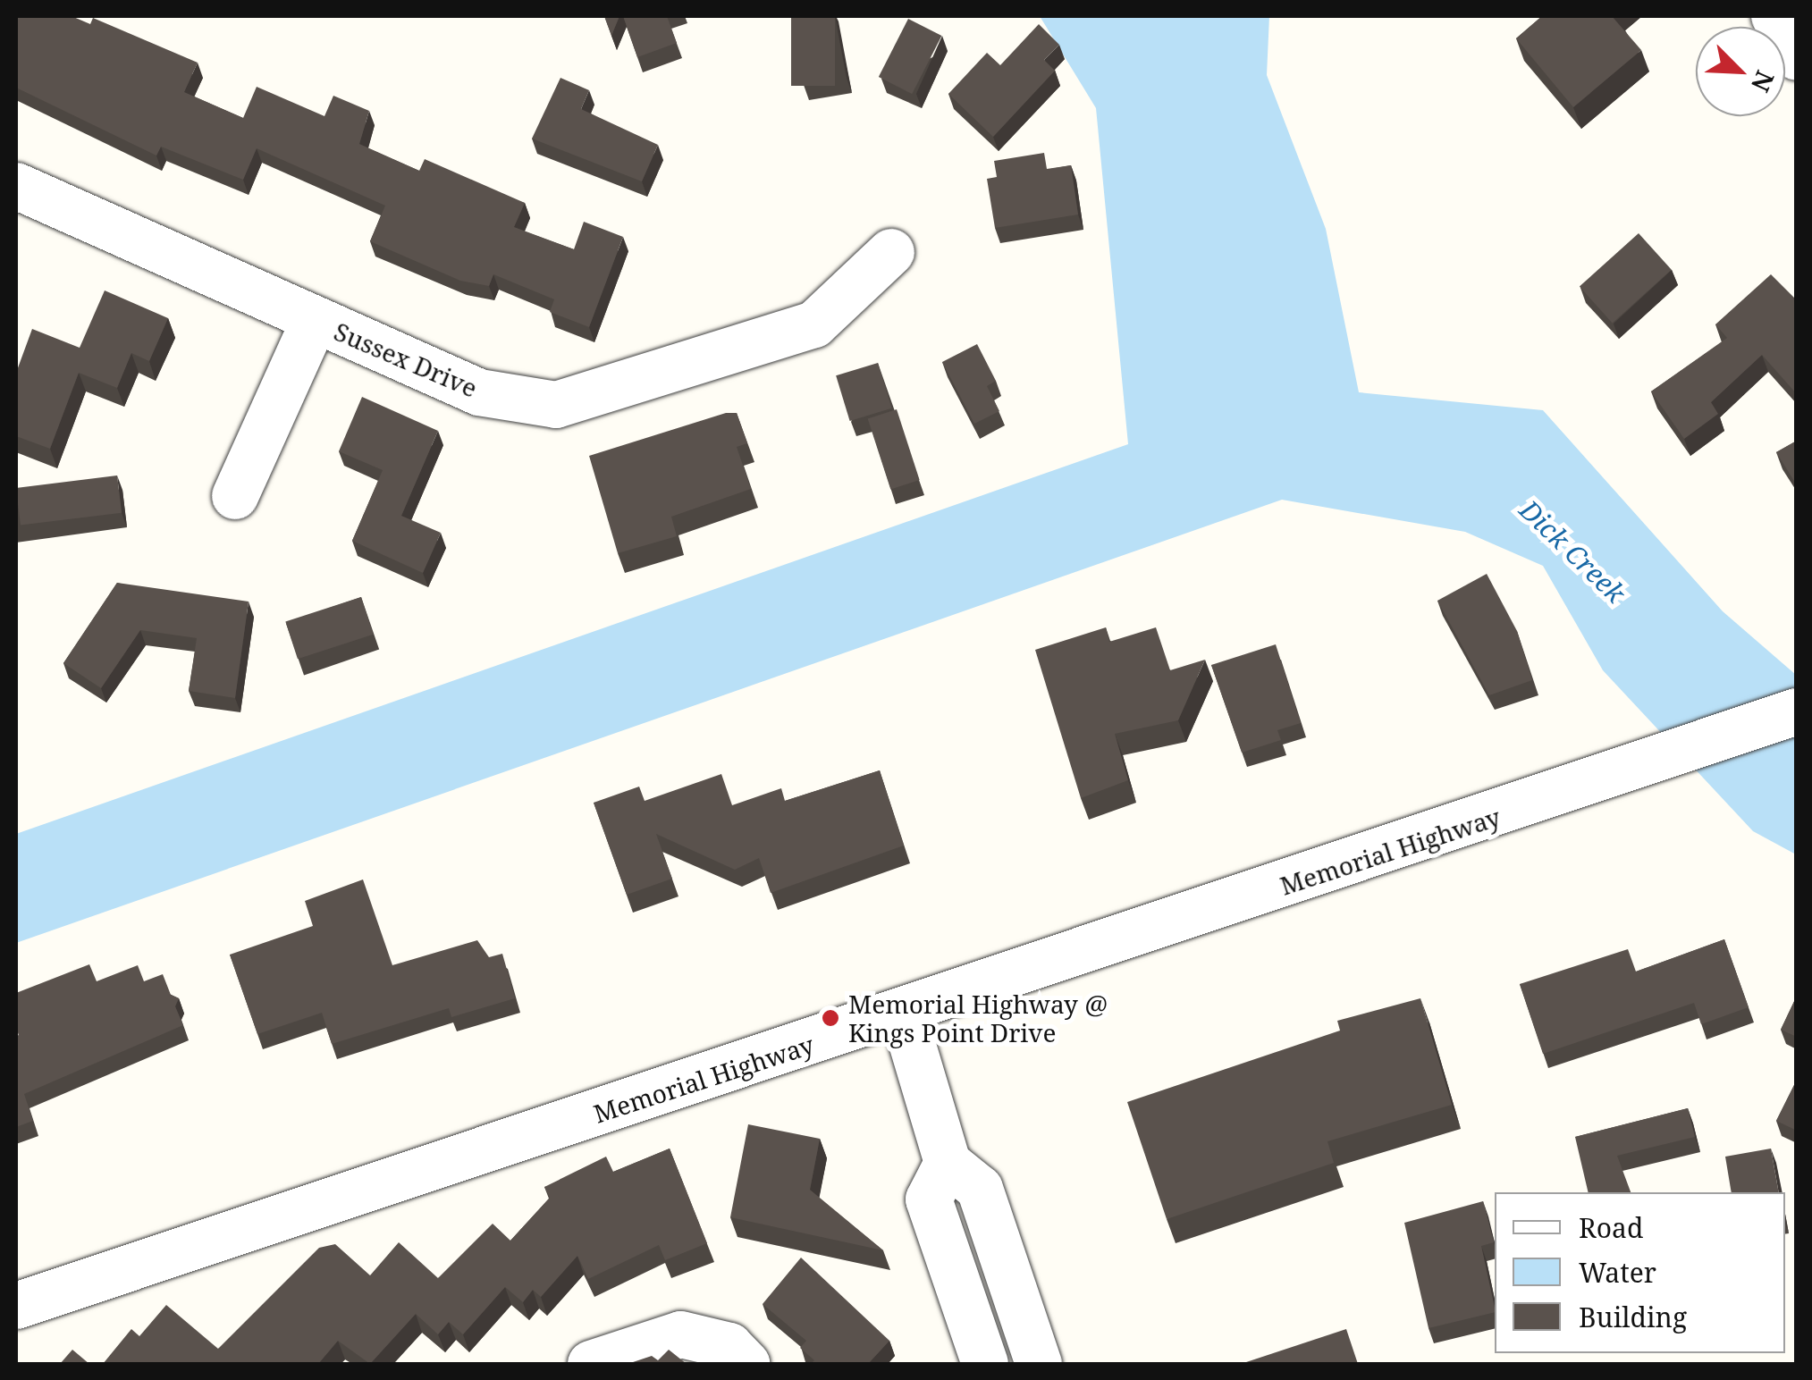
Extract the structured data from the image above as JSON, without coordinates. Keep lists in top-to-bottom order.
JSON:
{
  "streets": {
    "street": ["Sussex Drive", "Memorial Highway"]
  },
  "water": ["Dick Creek"],
  "places": ["Memorial Highway @ Kings Point Drive"],
  "legend": ["Road", "Water", "Building"],
  "north": "bottom right"
}
